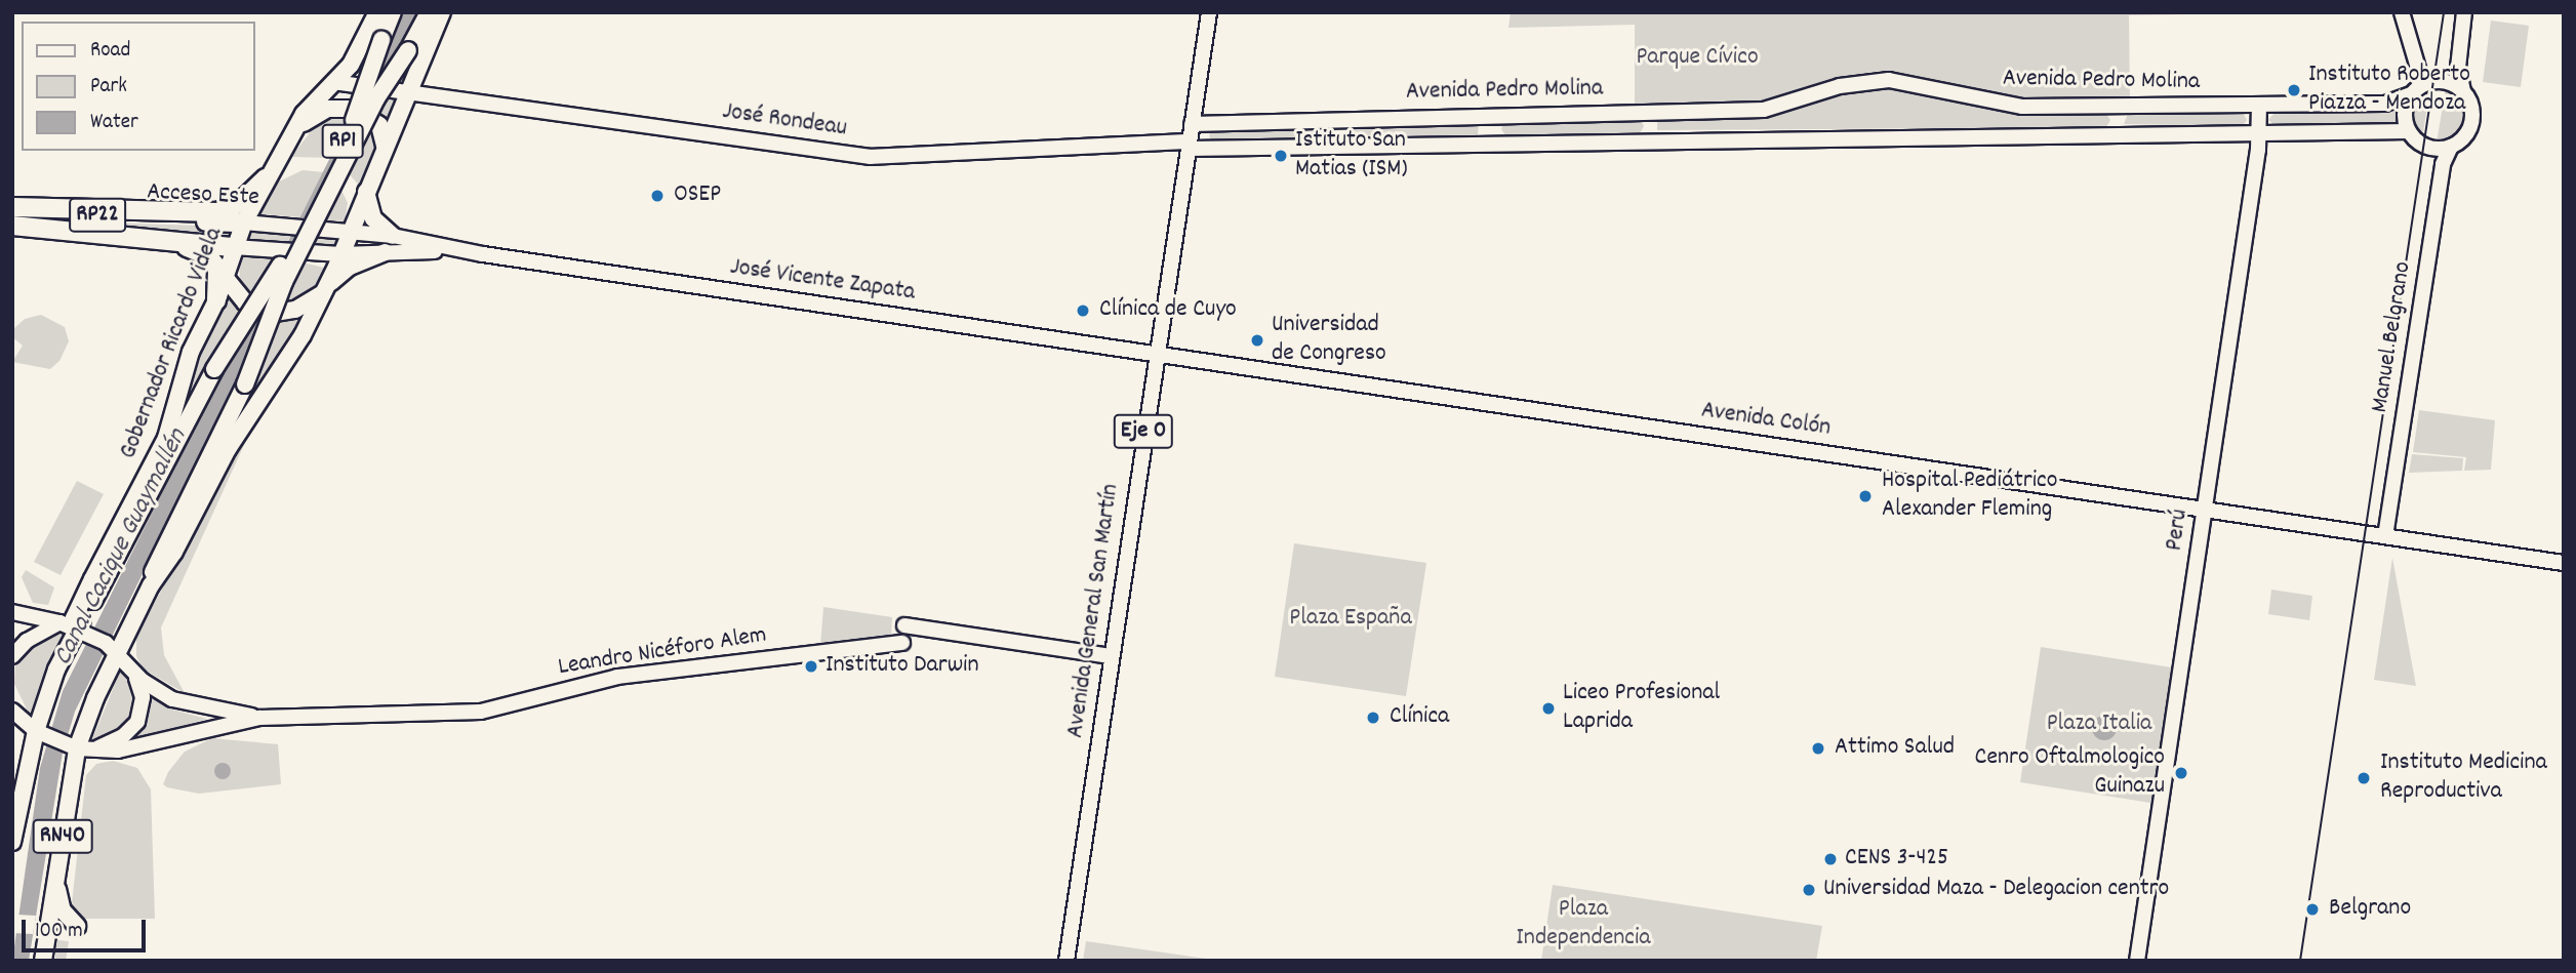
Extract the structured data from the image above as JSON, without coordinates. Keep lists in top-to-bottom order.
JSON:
{
  "streets": {
    "highway": [
      "RP1",
      "Acceso Este",
      "RP22",
      "Gobernador Ricardo Videla",
      "RN40"
    ],
    "main road": [
      "Avenida Pedro Molina",
      "José Rondeau",
      "José Vicente Zapata",
      "Manuel Belgrano",
      "Avenida Colón",
      "Eje 0",
      "Perú",
      "Avenida General San Martín",
      "Leandro Nicéforo Alem"
    ]
  },
  "crossings": [
    ["Avenida Pedro Molina", "José Rondeau"],
    ["Avenida Pedro Molina", "Manuel Belgrano"],
    ["Avenida Pedro Molina", "Perú"],
    ["Avenida Pedro Molina", "Avenida General San Martín"],
    ["José Rondeau", "RP1"],
    ["José Rondeau", "Gobernador Ricardo Videla"],
    ["José Rondeau", "Avenida General San Martín"],
    ["RP1", "Acceso Este"],
    ["RP1", "José Vicente Zapata"],
    ["RP1", "RN40"],
    ["Acceso Este", "José Vicente Zapata"],
    ["Acceso Este", "Gobernador Ricardo Videla"],
    ["Acceso Este", "RN40"],
    ["José Vicente Zapata", "Avenida Colón"],
    ["José Vicente Zapata", "Avenida General San Martín"],
    ["José Vicente Zapata", "RN40"],
    ["Manuel Belgrano", "Avenida Colón"],
    ["Gobernador Ricardo Videla", "Leandro Nicéforo Alem"],
    ["Gobernador Ricardo Videla", "RN40"],
    ["Avenida Colón", "Perú"],
    ["Avenida Colón", "Avenida General San Martín"]
  ],
  "water": ["Canal Cacique Guaymallén"],
  "parks": [
    "Parque Cívico",
    "Plaza España",
    "Plaza Italia",
    "Plaza Independencia"
  ],
  "places": [
    "Instituto Roberto Piazza - Mendoza",
    "Istituto San Matias (ISM)",
    "OSEP",
    "Clínica de Cuyo",
    "Universidad de Congreso",
    "Hospital Pediátrico Alexander Fleming",
    "Instituto Darwin",
    "Liceo Profesional Laprida",
    "Clínica",
    "Attimo Salud",
    "Cenro Oftalmologico Guinazu",
    "Instituto Medicina Reproductiva",
    "CENS 3-425",
    "Universidad Maza - Delegacion centro",
    "Belgrano"
  ],
  "legend": ["Road", "Park", "Water"],
  "scale_bar": "100 m"
}
